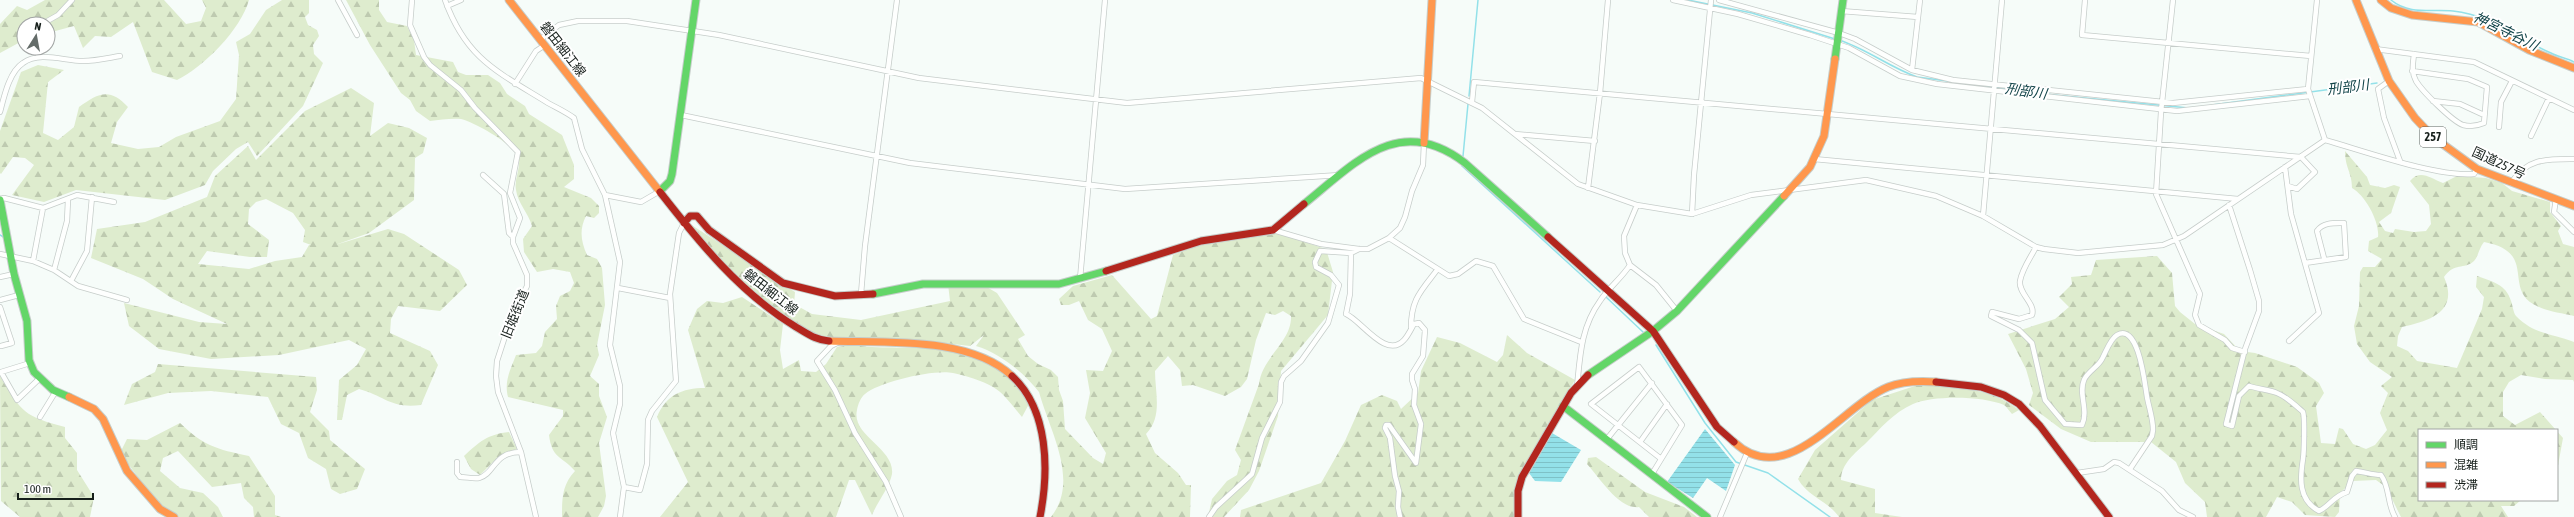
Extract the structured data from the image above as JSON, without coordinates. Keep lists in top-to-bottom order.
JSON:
{
  "streets": {
    "main road": ["磐田細江線", "257", "国道257号"],
    "street": ["旧姫街道"]
  },
  "water": ["神宮寺谷川", "刑部川"],
  "legend": ["順調", "混雑", "渋滞"],
  "scale_bar": "100 m",
  "north": "top"
}
